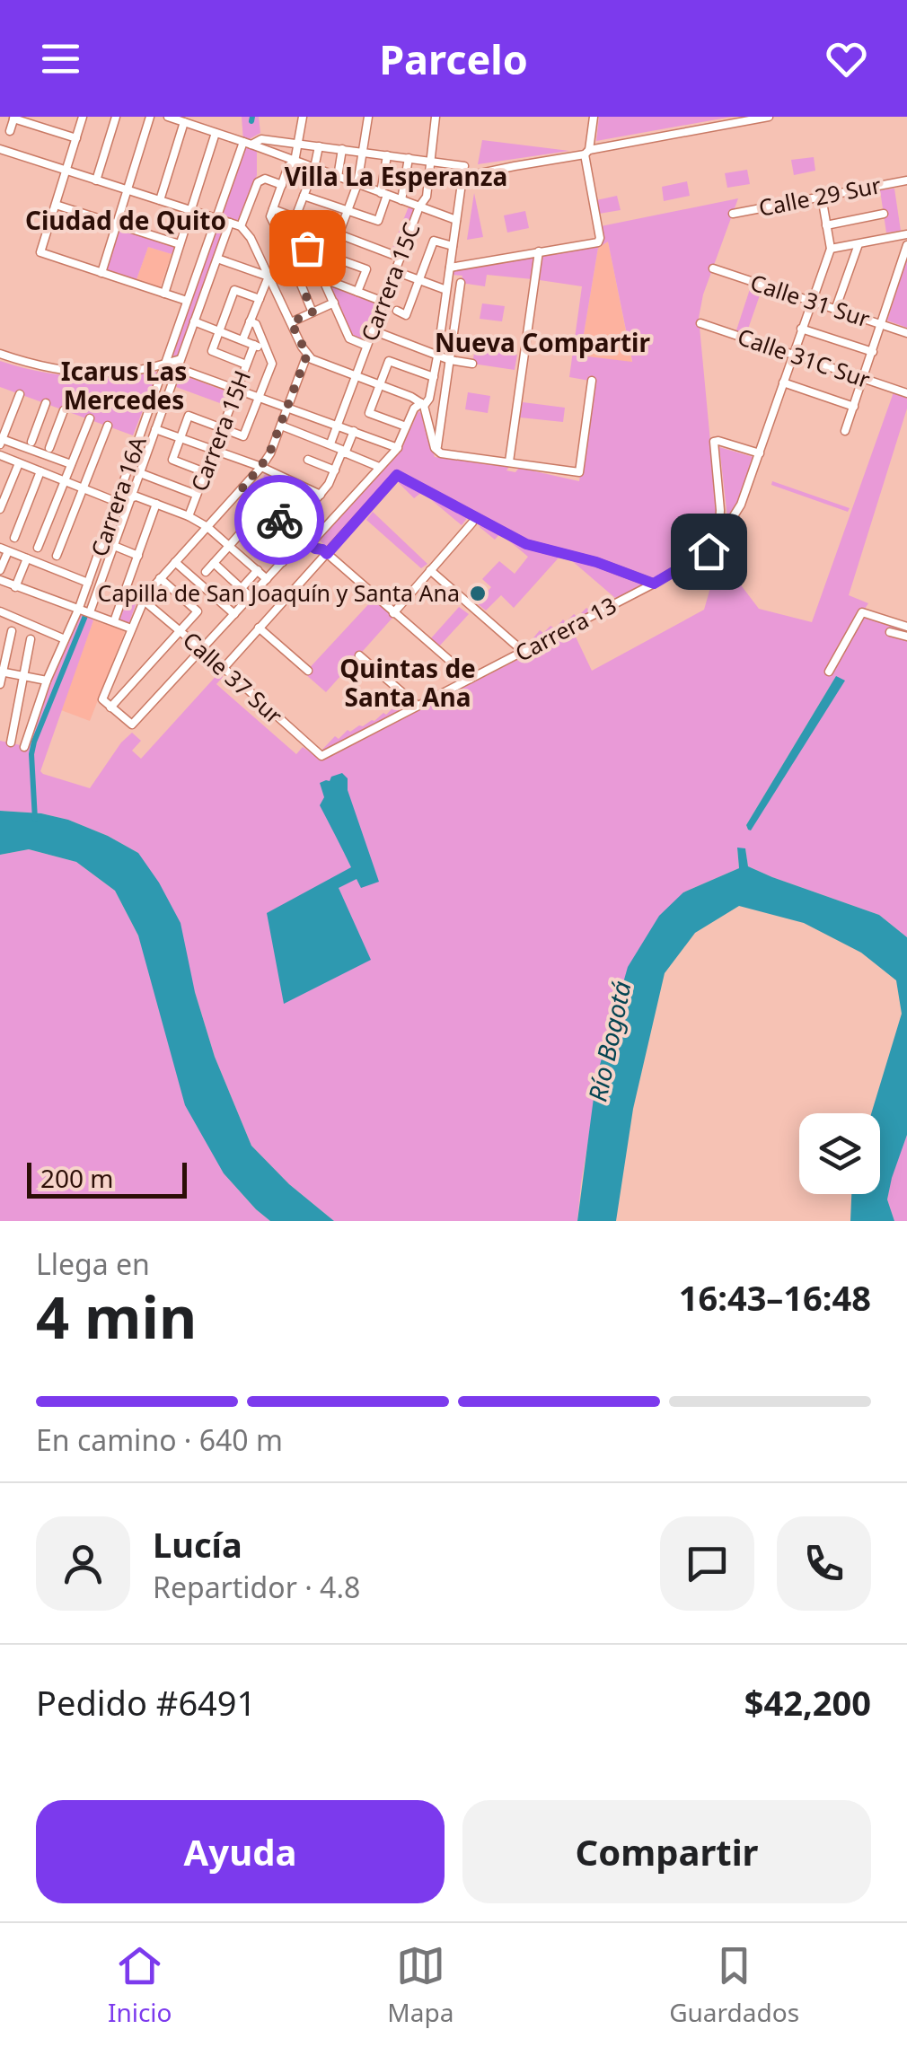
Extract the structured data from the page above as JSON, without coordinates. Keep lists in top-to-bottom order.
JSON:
{
  "streets": {
    "street": [
      "Calle 29 Sur",
      "Carrera 15C",
      "Calle 31 Sur",
      "Calle 31C Sur",
      "Carrera 15H",
      "Carrera 16A",
      "Carrera 13",
      "Calle 37 Sur"
    ]
  },
  "crossings": [
    ["Calle 29 Sur", "Carrera 13"],
    ["Calle 31 Sur", "Carrera 13"],
    ["Calle 31C Sur", "Carrera 13"],
    ["Carrera 13", "Calle 37 Sur"]
  ],
  "districts": [
    "Villa La Esperanza",
    "Ciudad de Quito",
    "Nueva Compartir",
    "Icarus Las Mercedes",
    "Quintas de Santa Ana"
  ],
  "water": ["Río Bogotá"],
  "places": ["Capilla de San Joaquín y Santa Ana"],
  "scale_bar": "200 m",
  "page": {
    "header": "Parcelo",
    "scale": "200 m",
    "heading": ["4 min", "Llega en", "16:43–16:48"],
    "panel": [
      "Lucía",
      "Repartidor · 4.8",
      "Pedido #6491",
      "$42,200"
    ],
    "bar": "En camino · 640 m",
    "buttons": ["Ayuda", "Compartir"],
    "tabs": ["Inicio", "Mapa", "Guardados"]
  }
}
